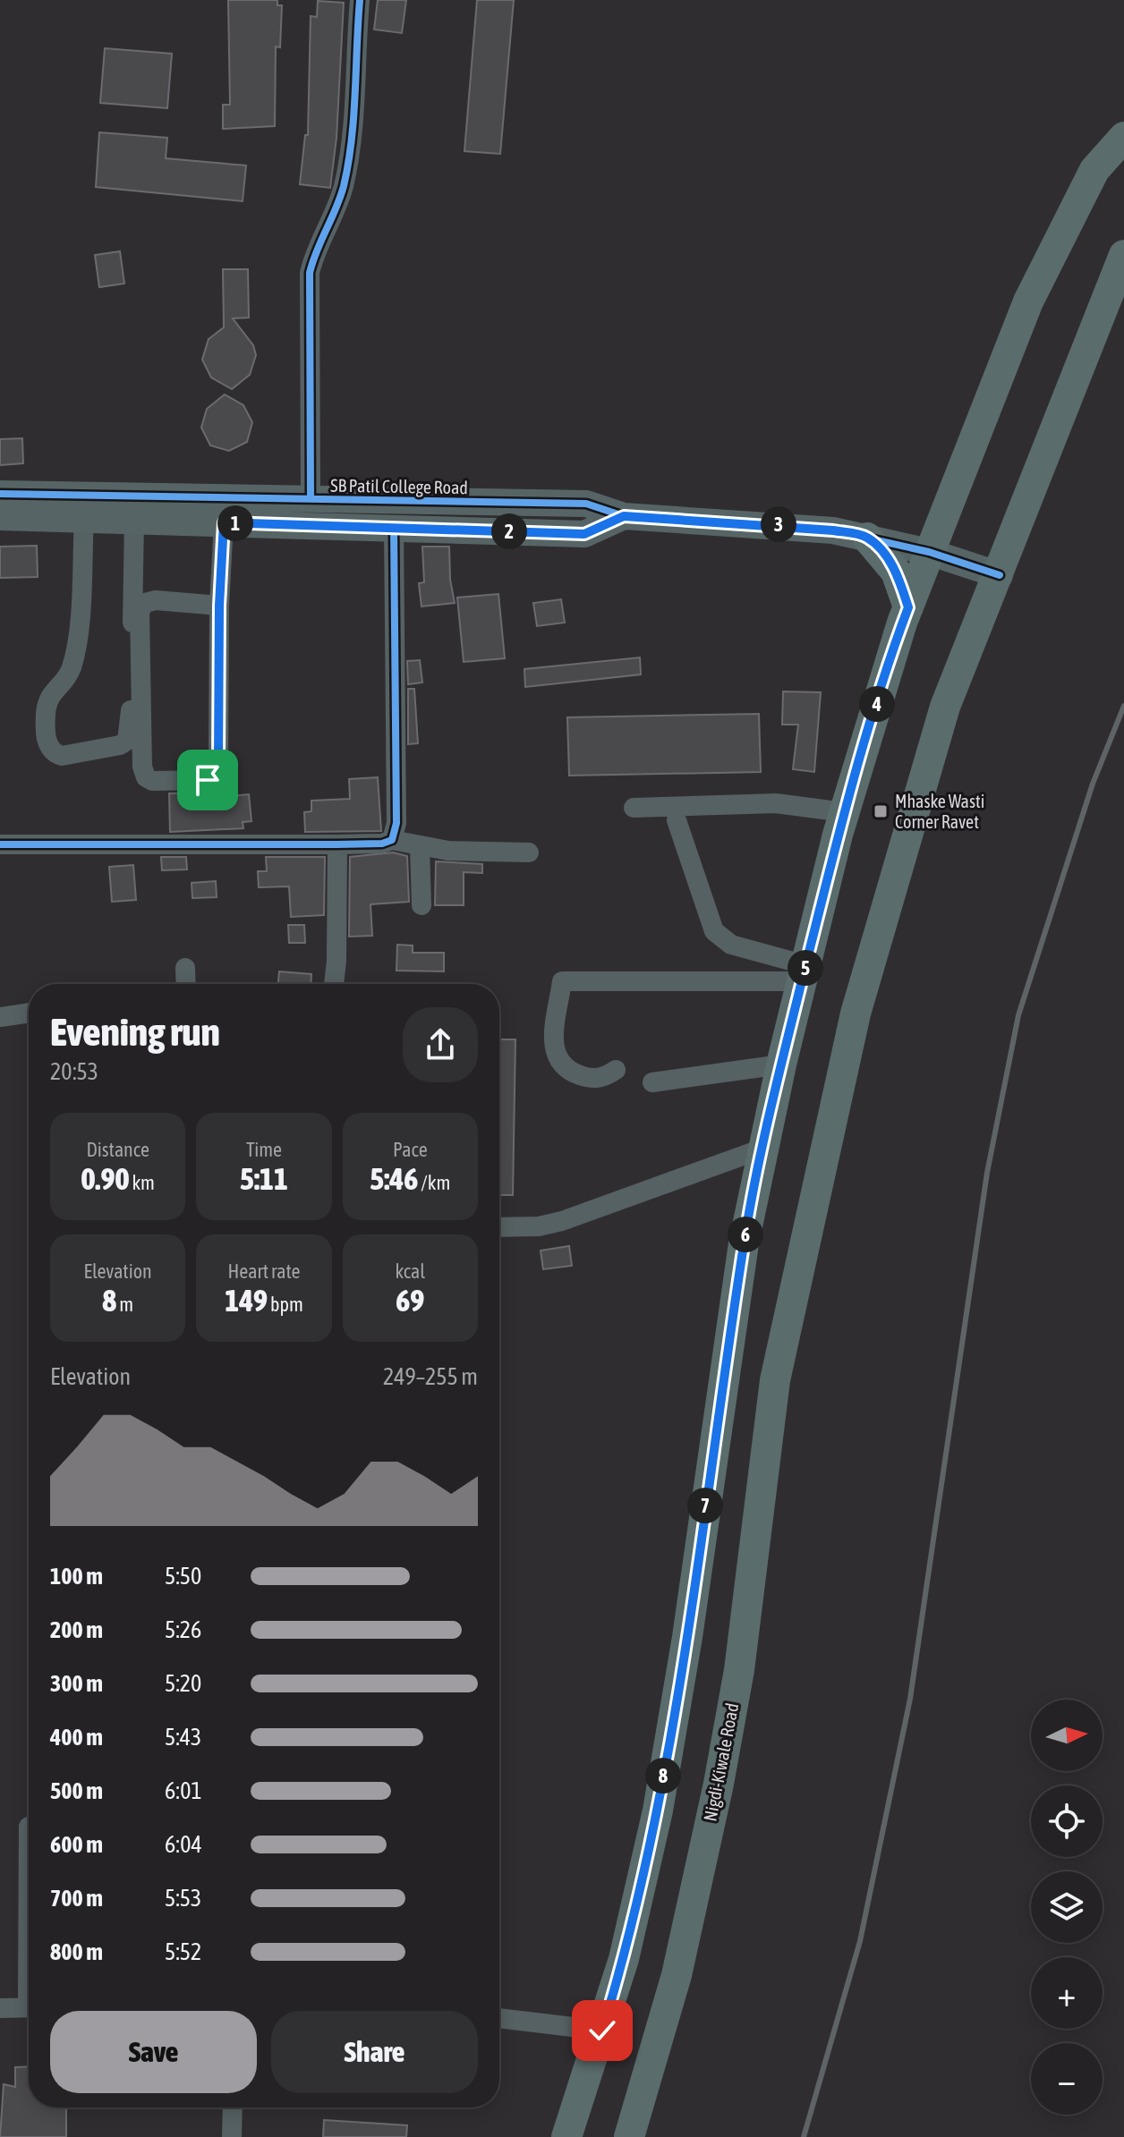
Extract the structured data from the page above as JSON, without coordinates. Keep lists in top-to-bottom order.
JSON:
{
  "streets": {
    "main road": ["Nigdi-Kiwale Road"],
    "street": ["SB Patil College Road"]
  },
  "places": {
    "transit": ["Mhaske Wasti Corner Ravet"]
  },
  "north": "right",
  "page": {
    "pins": [
      "1",
      "3",
      "2",
      "4",
      "5",
      "6",
      "7",
      "8"
    ],
    "heading": ["Evening run", "20:53"],
    "stats": [
      ["Distance", "0.90 km"],
      ["Time", "5:11"],
      ["Pace", "5:46 /km"],
      ["Elevation", "8 m"],
      ["Heart rate", "149 bpm"],
      ["kcal", "69"]
    ],
    "chart": ["Elevation", "249–255 m"],
    "list": [
      {
        "name": "100 m",
        "note": "5:50"
      },
      {
        "name": "200 m",
        "note": "5:26"
      },
      {
        "name": "300 m",
        "note": "5:20"
      },
      {
        "name": "400 m",
        "note": "5:43"
      },
      {
        "name": "500 m",
        "note": "6:01"
      },
      {
        "name": "600 m",
        "note": "6:04"
      },
      {
        "name": "700 m",
        "note": "5:53"
      },
      {
        "name": "800 m",
        "note": "5:52"
      }
    ],
    "map_buttons": ["+", "−"],
    "buttons": ["Save", "Share"]
  }
}
